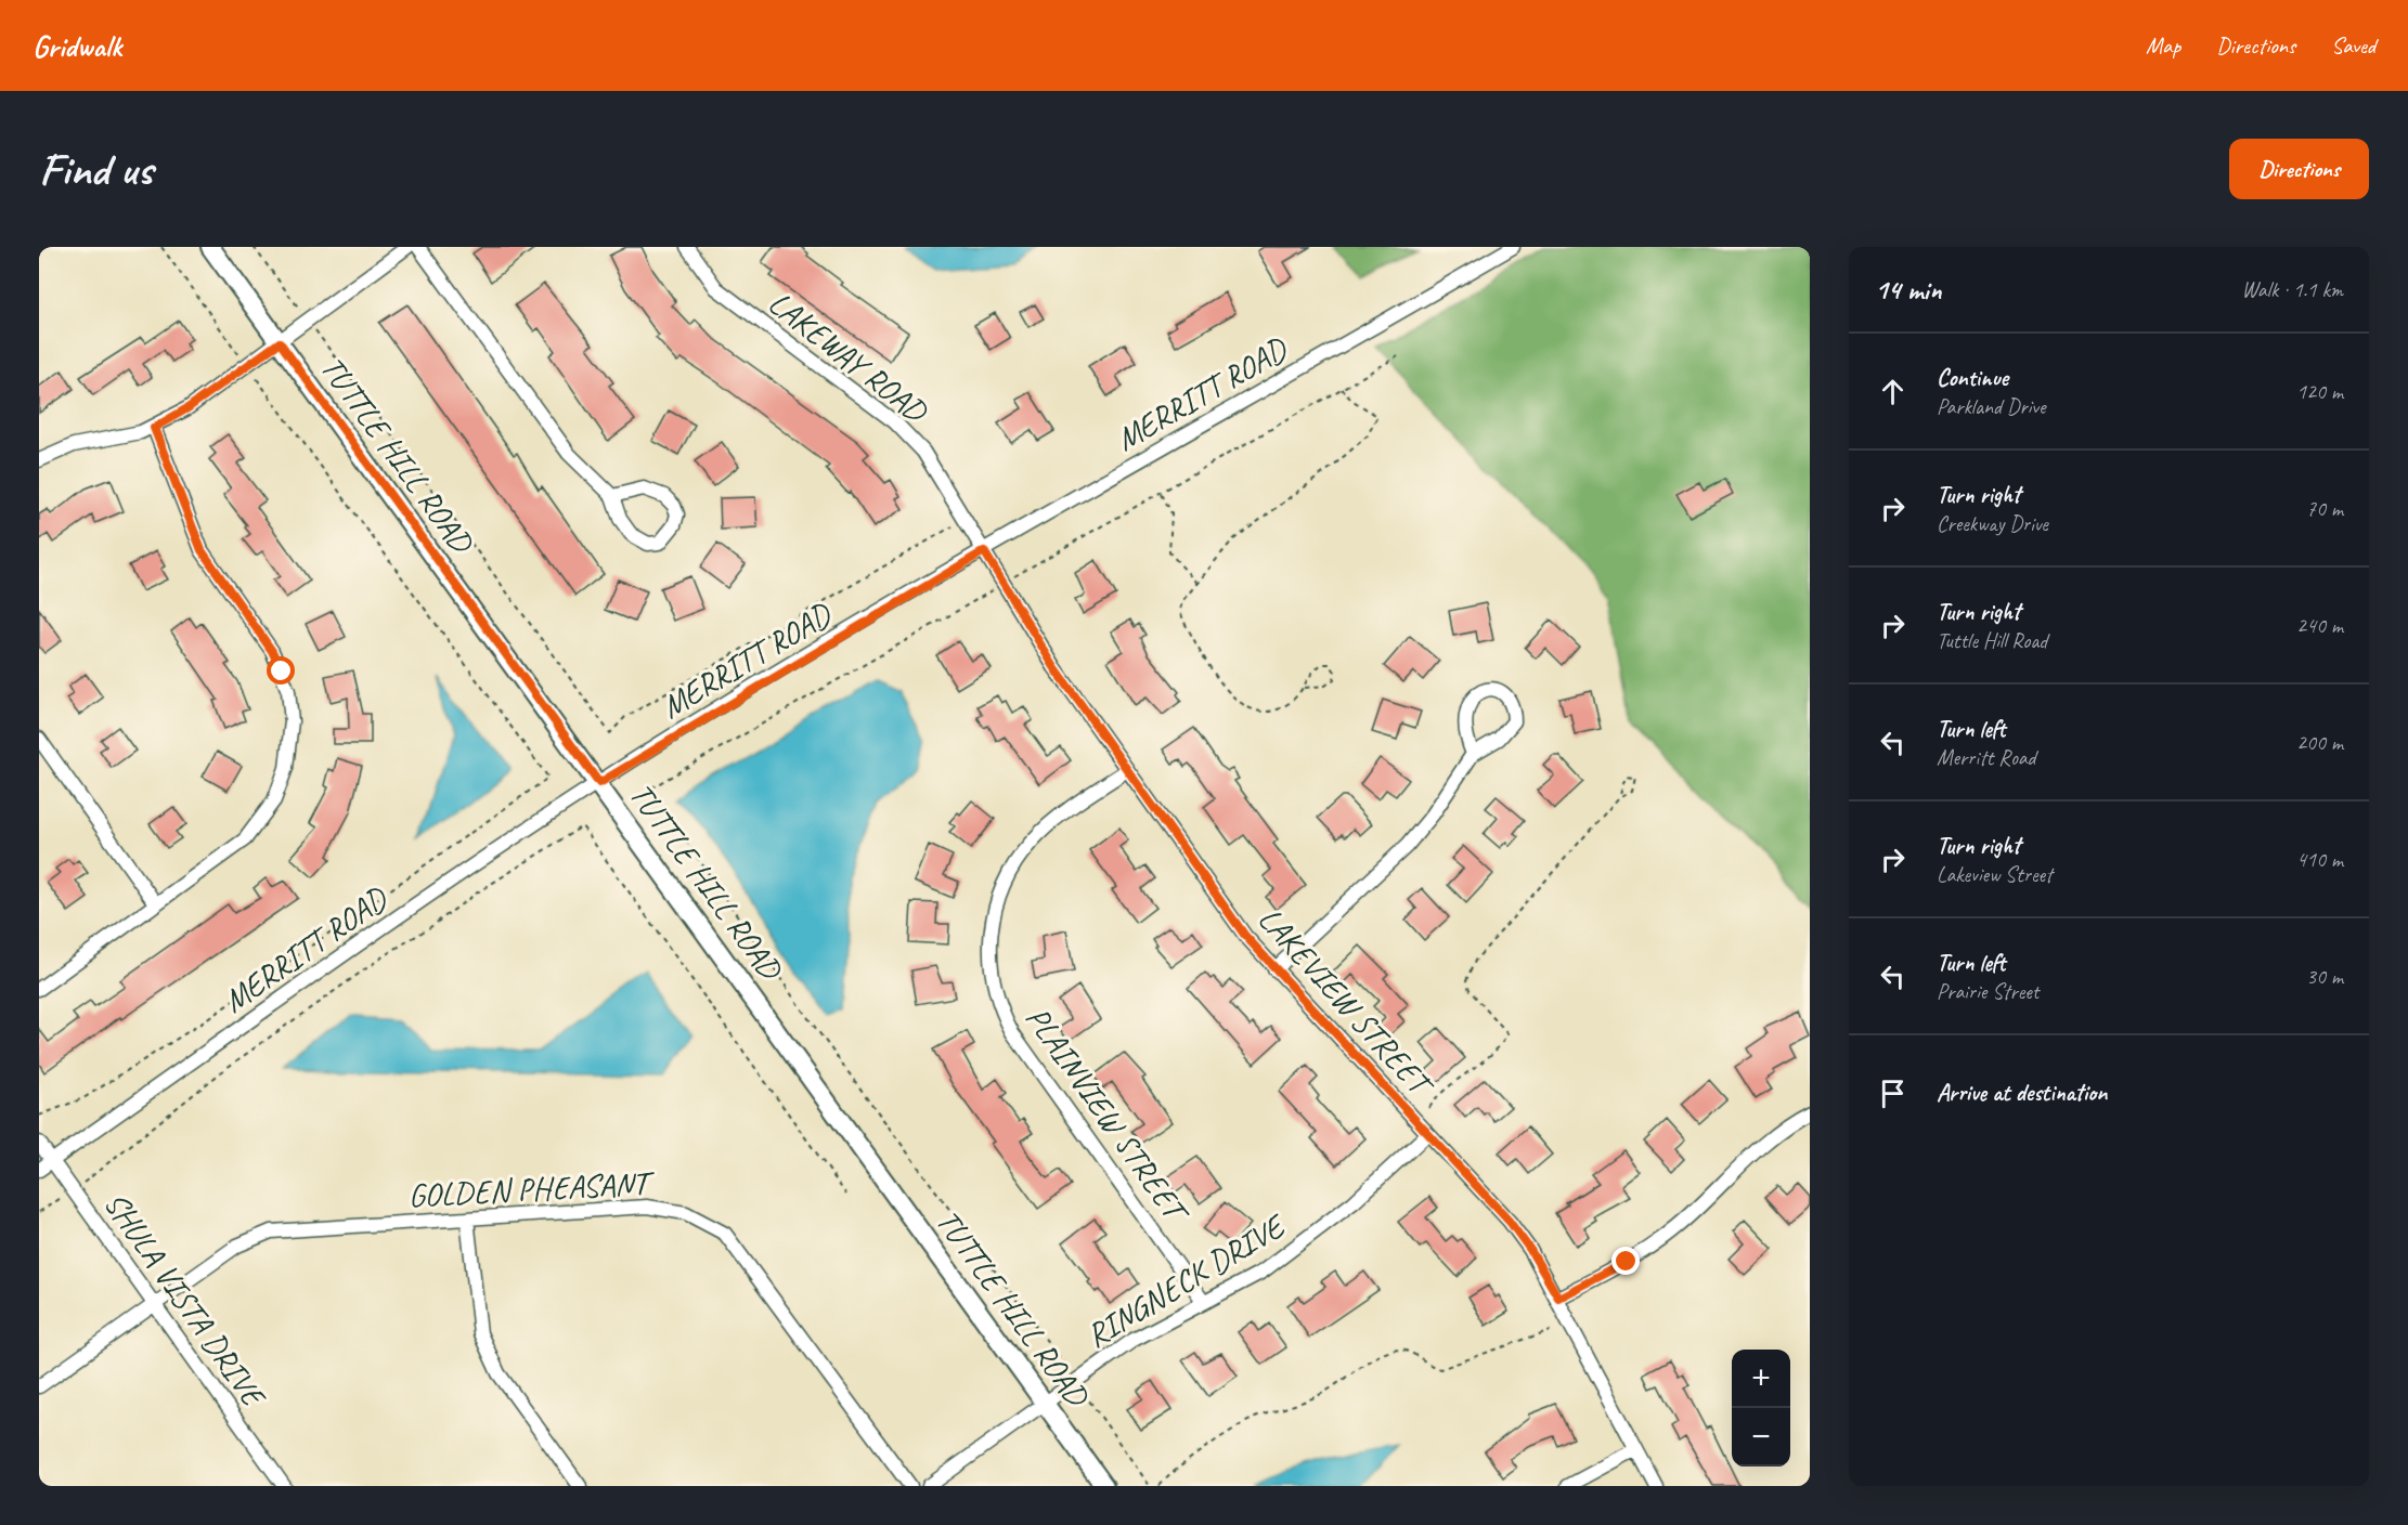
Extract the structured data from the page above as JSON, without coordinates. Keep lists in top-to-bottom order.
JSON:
{
  "streets": {
    "main road": ["TUTTLE HILL ROAD"],
    "street": [
      "LAKEWAY ROAD",
      "MERRITT ROAD",
      "LAKEVIEW STREET",
      "PLAINVIEW STREET",
      "GOLDEN PHEASANT",
      "RINGNECK DRIVE",
      "SHULA VISTA DRIVE"
    ]
  },
  "crossings": [
    ["LAKEWAY ROAD", "MERRITT ROAD"],
    ["LAKEWAY ROAD", "LAKEVIEW STREET"],
    ["MERRITT ROAD", "TUTTLE HILL ROAD"],
    ["MERRITT ROAD", "LAKEVIEW STREET"],
    ["MERRITT ROAD", "SHULA VISTA DRIVE"],
    ["TUTTLE HILL ROAD", "RINGNECK DRIVE"],
    ["LAKEVIEW STREET", "PLAINVIEW STREET"],
    ["LAKEVIEW STREET", "RINGNECK DRIVE"],
    ["PLAINVIEW STREET", "RINGNECK DRIVE"],
    ["GOLDEN PHEASANT", "SHULA VISTA DRIVE"]
  ],
  "page": {
    "header": "Gridwalk",
    "nav": ["Map", "Directions", "Saved"],
    "buttons": "Directions",
    "title": "Find us",
    "heading": ["14 min", "Walk · 1.1 km"],
    "list": [
      ["Continue", "Parkland Drive", "120 m"],
      ["Turn right", "Creekway Drive", "70 m"],
      ["Turn right", "Tuttle Hill Road", "240 m"],
      ["Turn left", "Merritt Road", "200 m"],
      ["Turn right", "Lakeview Street", "410 m"],
      ["Turn left", "Prairie Street", "30 m"],
      "Arrive at destination"
    ],
    "map_buttons": ["+", "−"]
  }
}
